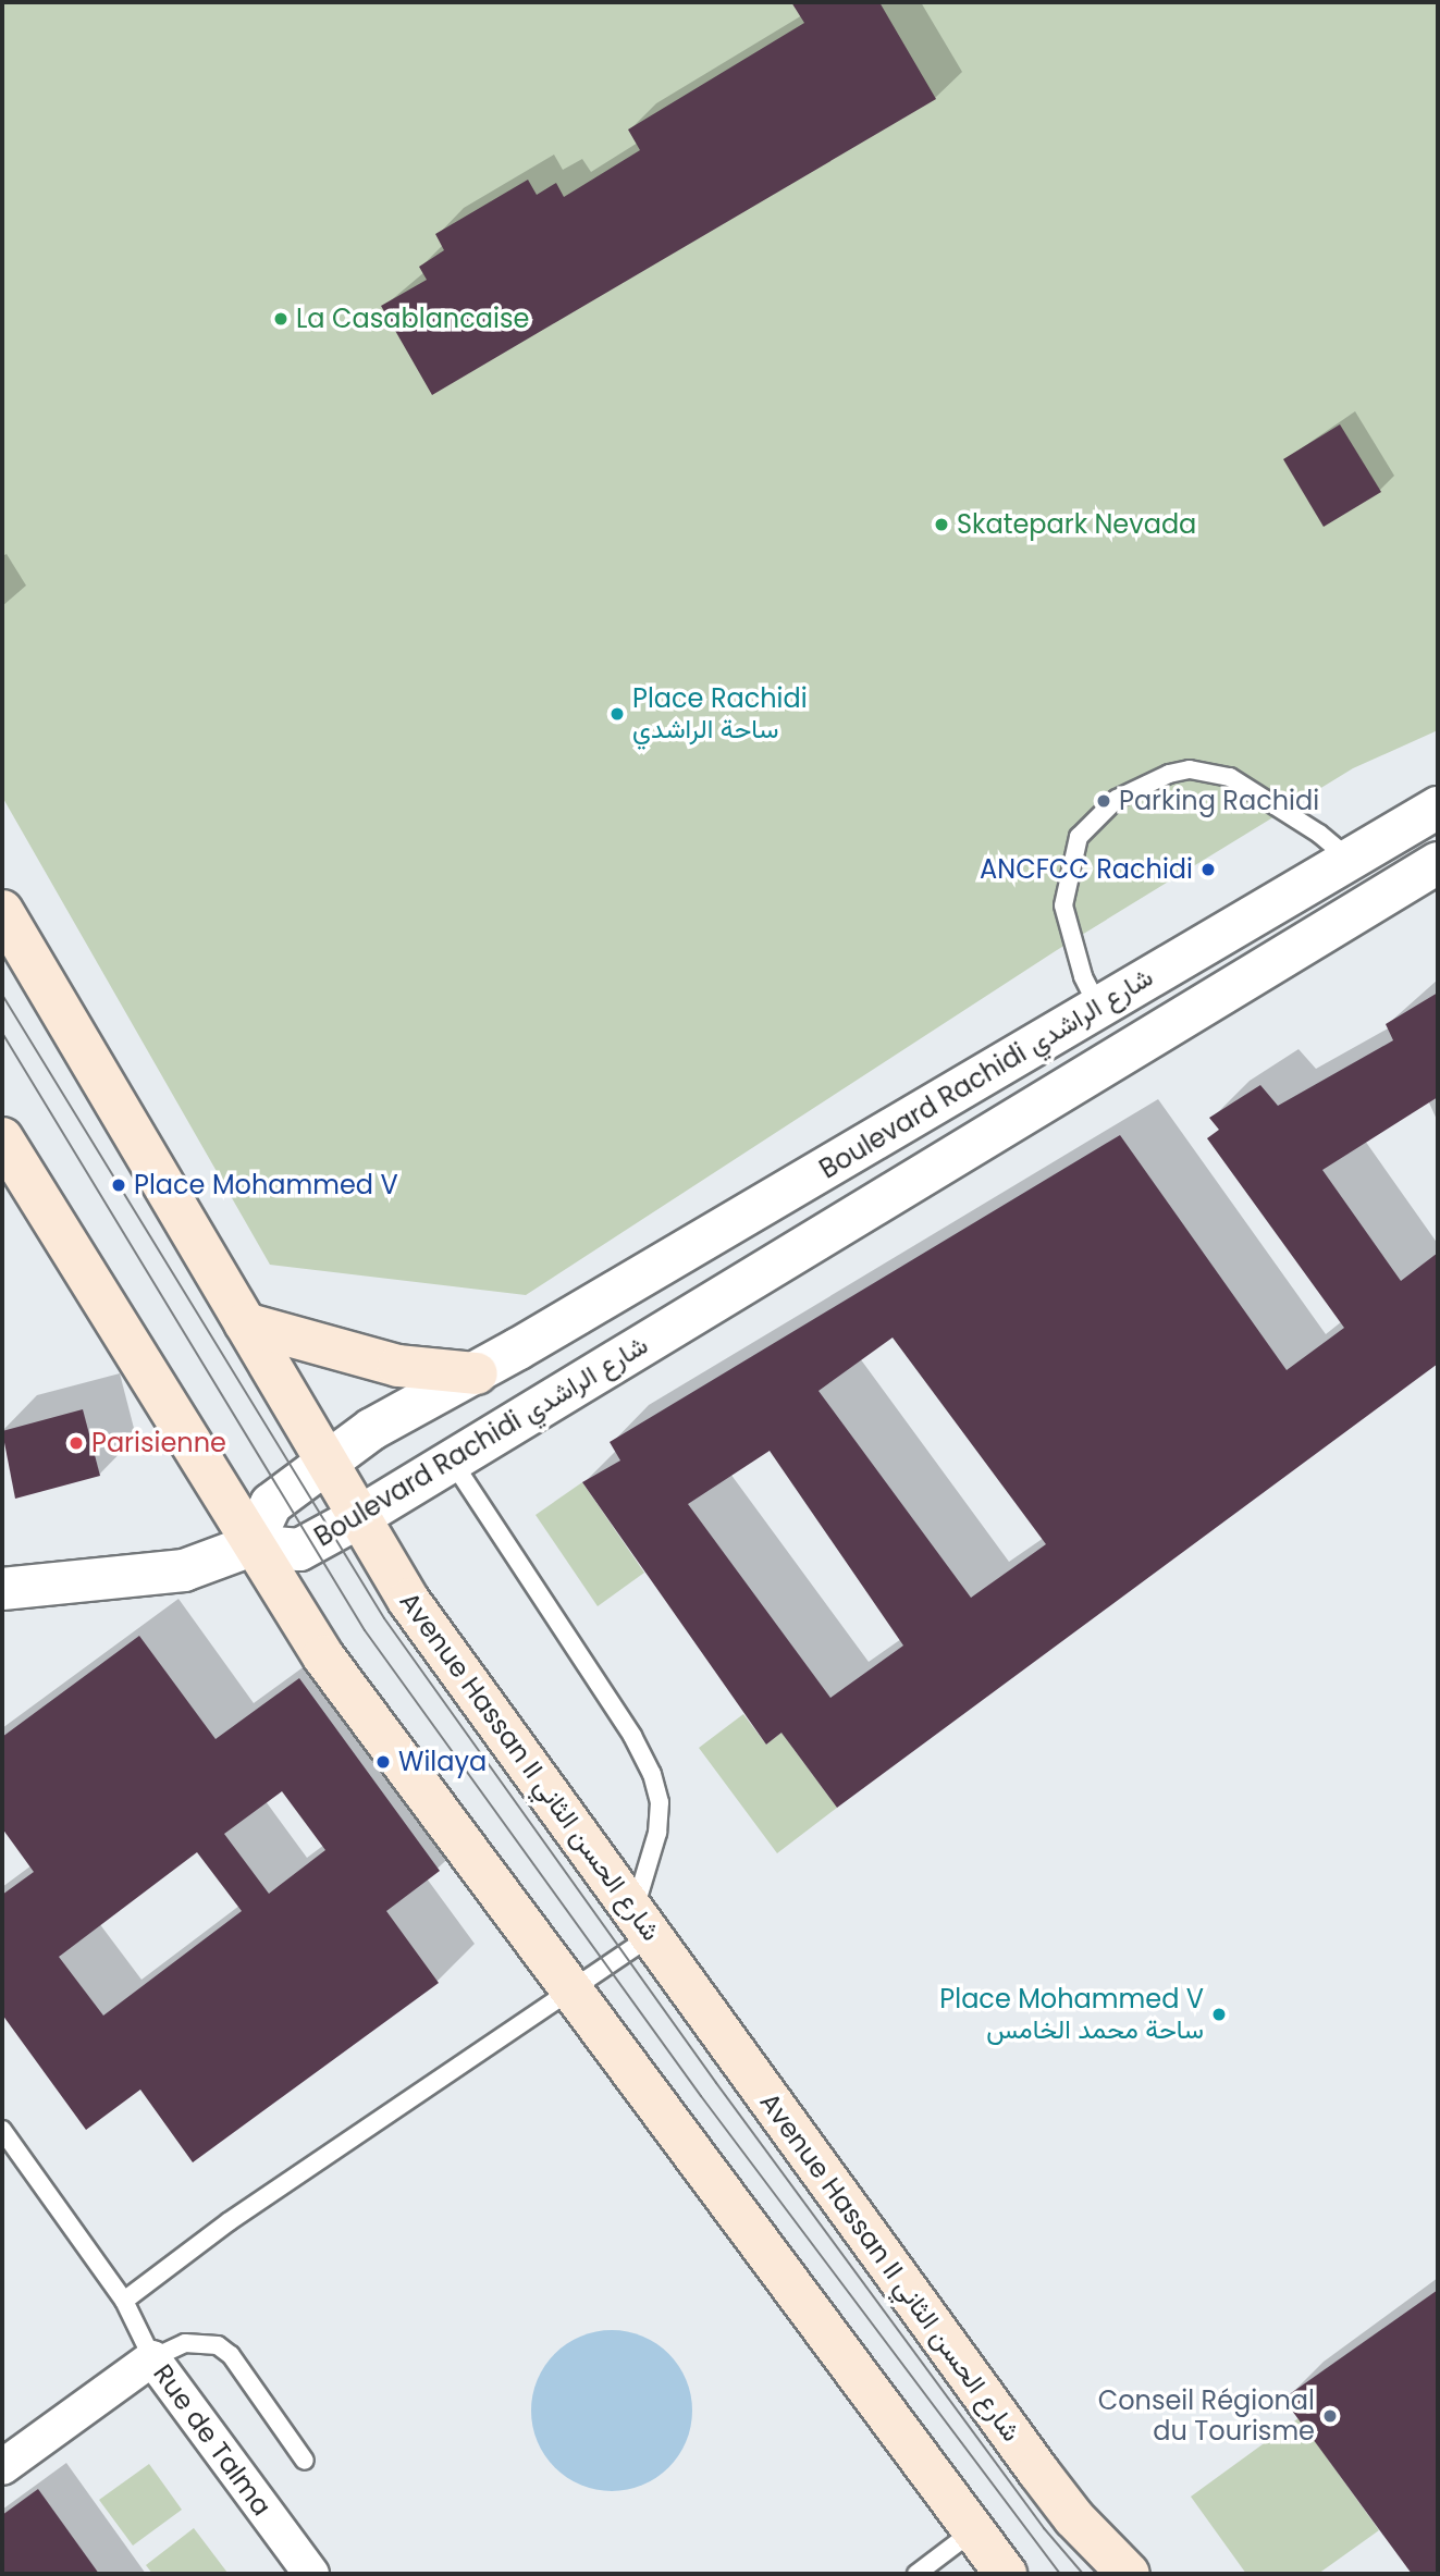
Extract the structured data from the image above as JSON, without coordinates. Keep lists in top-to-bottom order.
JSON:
{
  "streets": {
    "main road": ["Avenue Hassan II شارع الحسن الثاني"],
    "street": ["Boulevard Rachidi شارع الراشدي", "Rue de Talma"]
  },
  "crossings": [
    ["Boulevard Rachidi شارع الراشدي", "Avenue Hassan II شارع الحسن الثاني"]
  ],
  "places": [
    "La Casablancaise",
    "Skatepark Nevada",
    "Place Rachidi ساحة الراشدي",
    "Parking Rachidi",
    "ANCFCC Rachidi",
    "Place Mohammed V",
    "Parisienne",
    "Wilaya",
    "Place Mohammed V ساحة محمد الخامس",
    "Conseil Régional du Tourisme"
  ]
}
